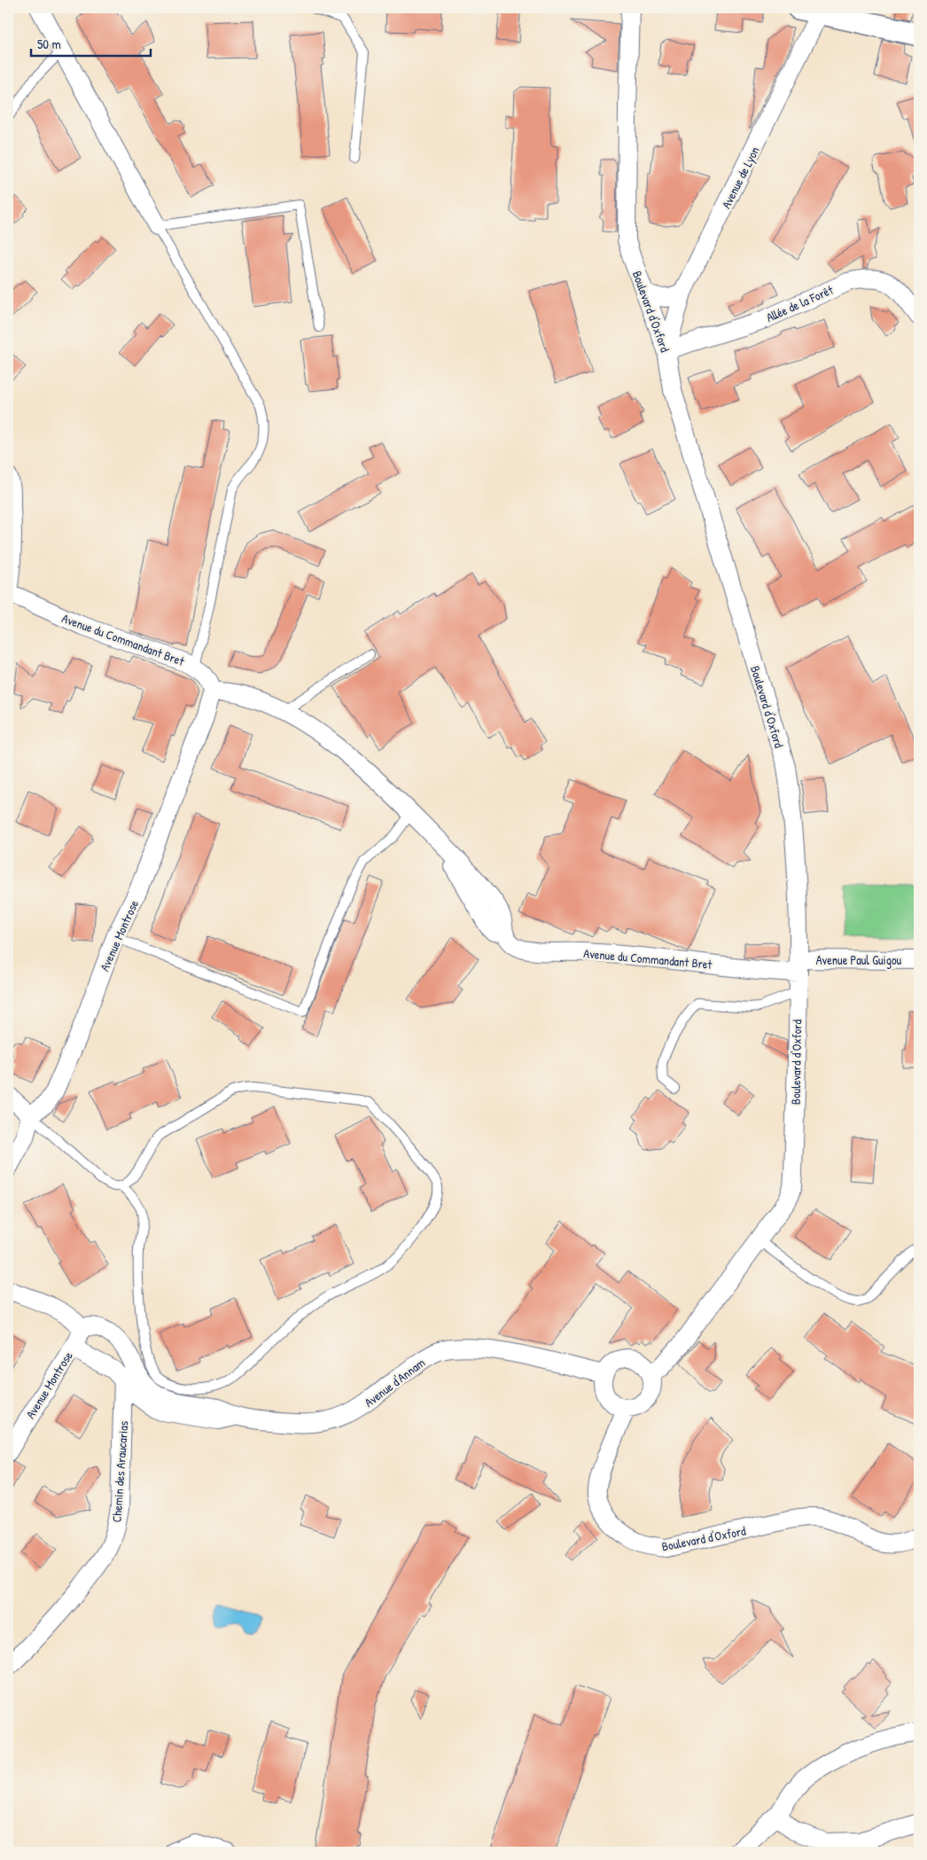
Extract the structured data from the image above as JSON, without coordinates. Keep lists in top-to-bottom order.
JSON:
{
  "streets": {
    "street": [
      "Avenue de Lyon",
      "Allée de la Forêt",
      "Boulevard d'Oxford",
      "Avenue du Commandant Bret",
      "Avenue Montrose",
      "Avenue Paul Guigou",
      "Avenue d'Annam",
      "Chemin des Araucarias"
    ]
  },
  "crossings": [
    ["Avenue de Lyon", "Allée de la Forêt"],
    ["Avenue de Lyon", "Boulevard d'Oxford"],
    ["Allée de la Forêt", "Boulevard d'Oxford"],
    ["Boulevard d'Oxford", "Avenue du Commandant Bret"],
    ["Boulevard d'Oxford", "Avenue Paul Guigou"],
    ["Boulevard d'Oxford", "Avenue d'Annam"],
    ["Avenue du Commandant Bret", "Avenue Montrose"],
    ["Avenue du Commandant Bret", "Avenue Paul Guigou"],
    ["Avenue Montrose", "Avenue d'Annam"],
    ["Avenue d'Annam", "Chemin des Araucarias"]
  ],
  "scale_bar": "50 m"
}
